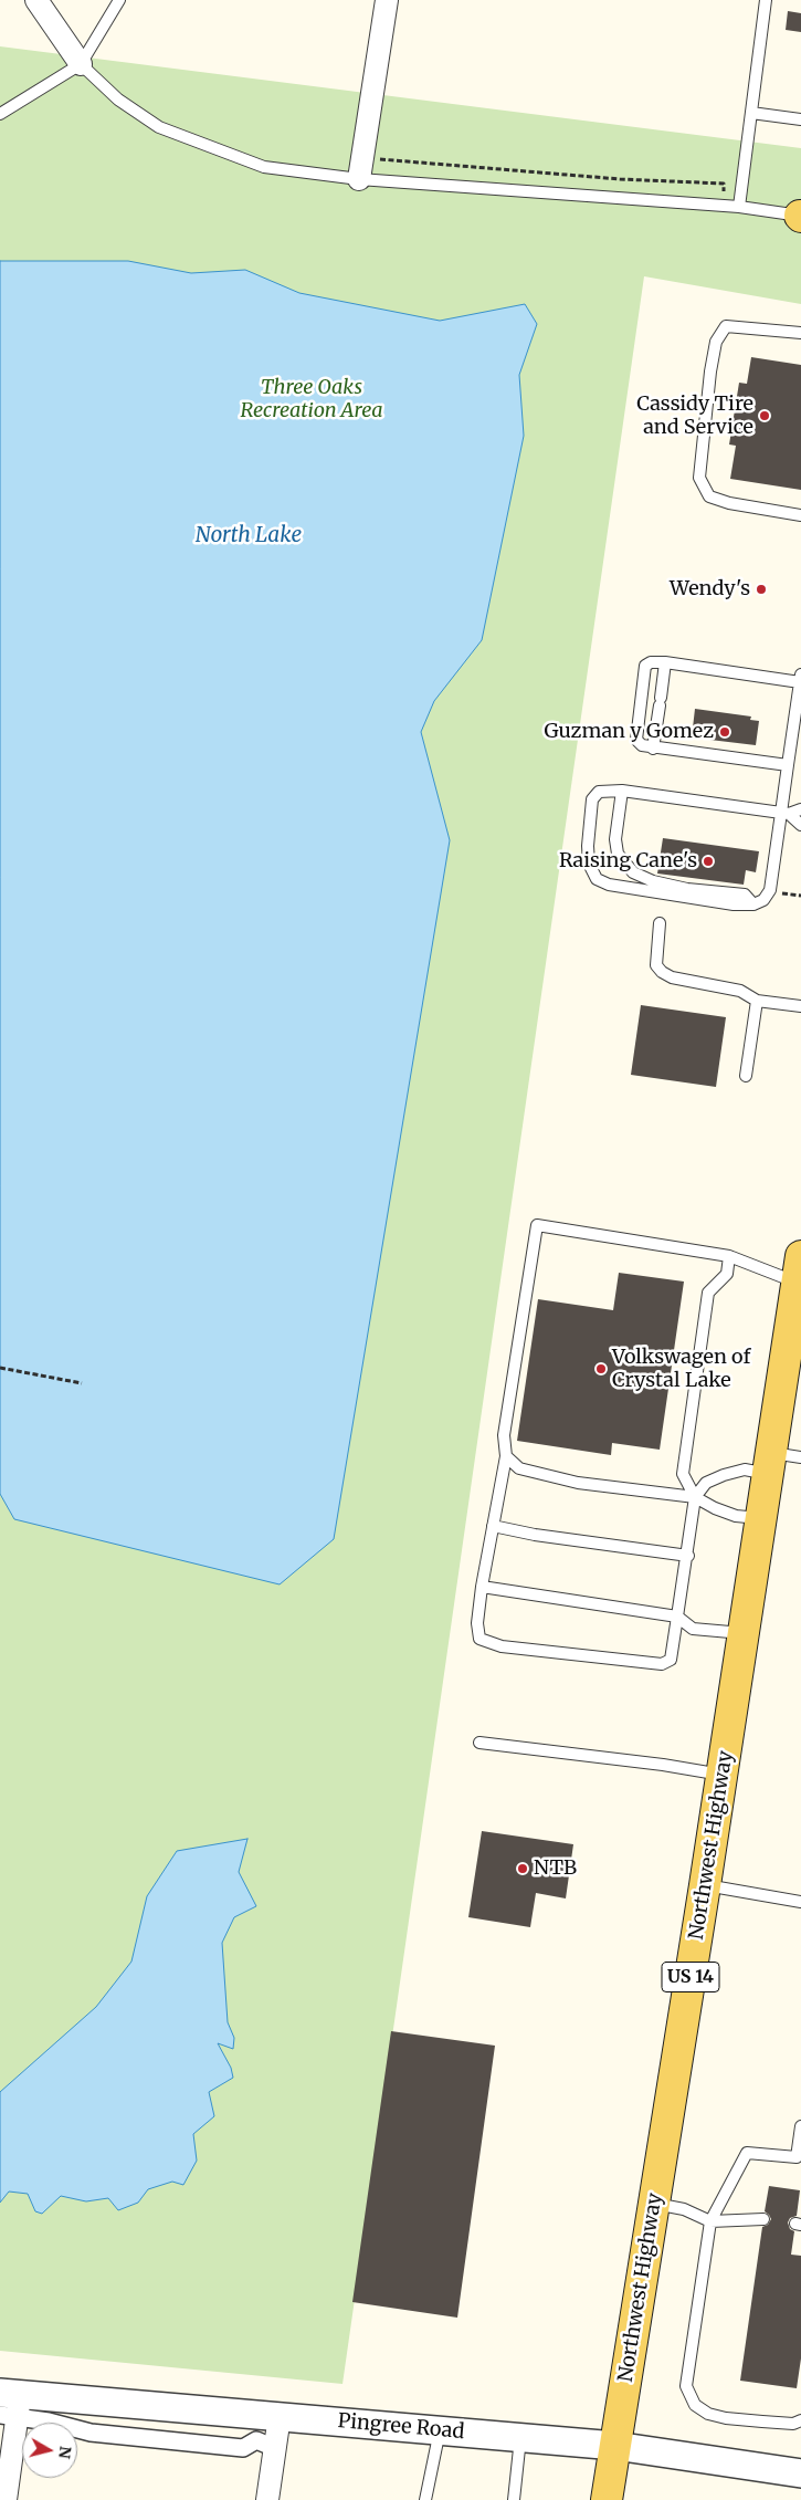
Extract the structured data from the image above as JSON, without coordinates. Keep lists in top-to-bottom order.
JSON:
{
  "streets": {
    "main road": ["Northwest Highway", "US 14"],
    "street": ["Pingree Road"]
  },
  "crossings": [
    ["Northwest Highway", "Pingree Road"]
  ],
  "water": ["North Lake"],
  "parks": ["Three Oaks Recreation Area"],
  "places": [
    "Cassidy Tire and Service",
    "Wendy's",
    "Guzman y Gomez",
    "Raising Cane's",
    "Volkswagen of Crystal Lake",
    "NTB"
  ],
  "north": "right"
}
